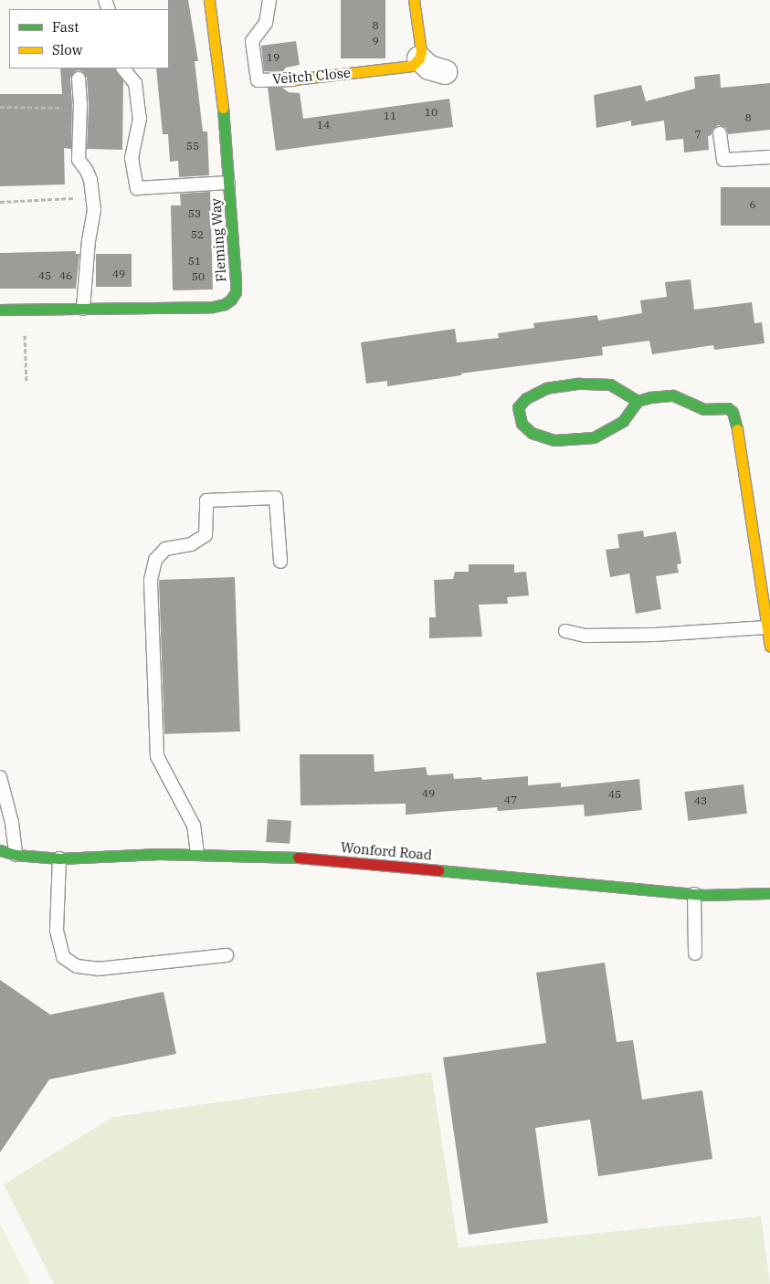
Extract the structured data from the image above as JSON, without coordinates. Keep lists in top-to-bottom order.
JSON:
{
  "streets": {
    "street": ["Veitch Close", "Fleming Way", "Wonford Road"]
  },
  "house_numbers": [
    "8",
    "9",
    "19",
    "10",
    "11",
    "8",
    "14",
    "7",
    "55",
    "6",
    "53",
    "52",
    "51",
    "49",
    "45",
    "46",
    "50",
    "49",
    "45",
    "47",
    "43"
  ],
  "legend": ["Fast", "Slow"]
}
